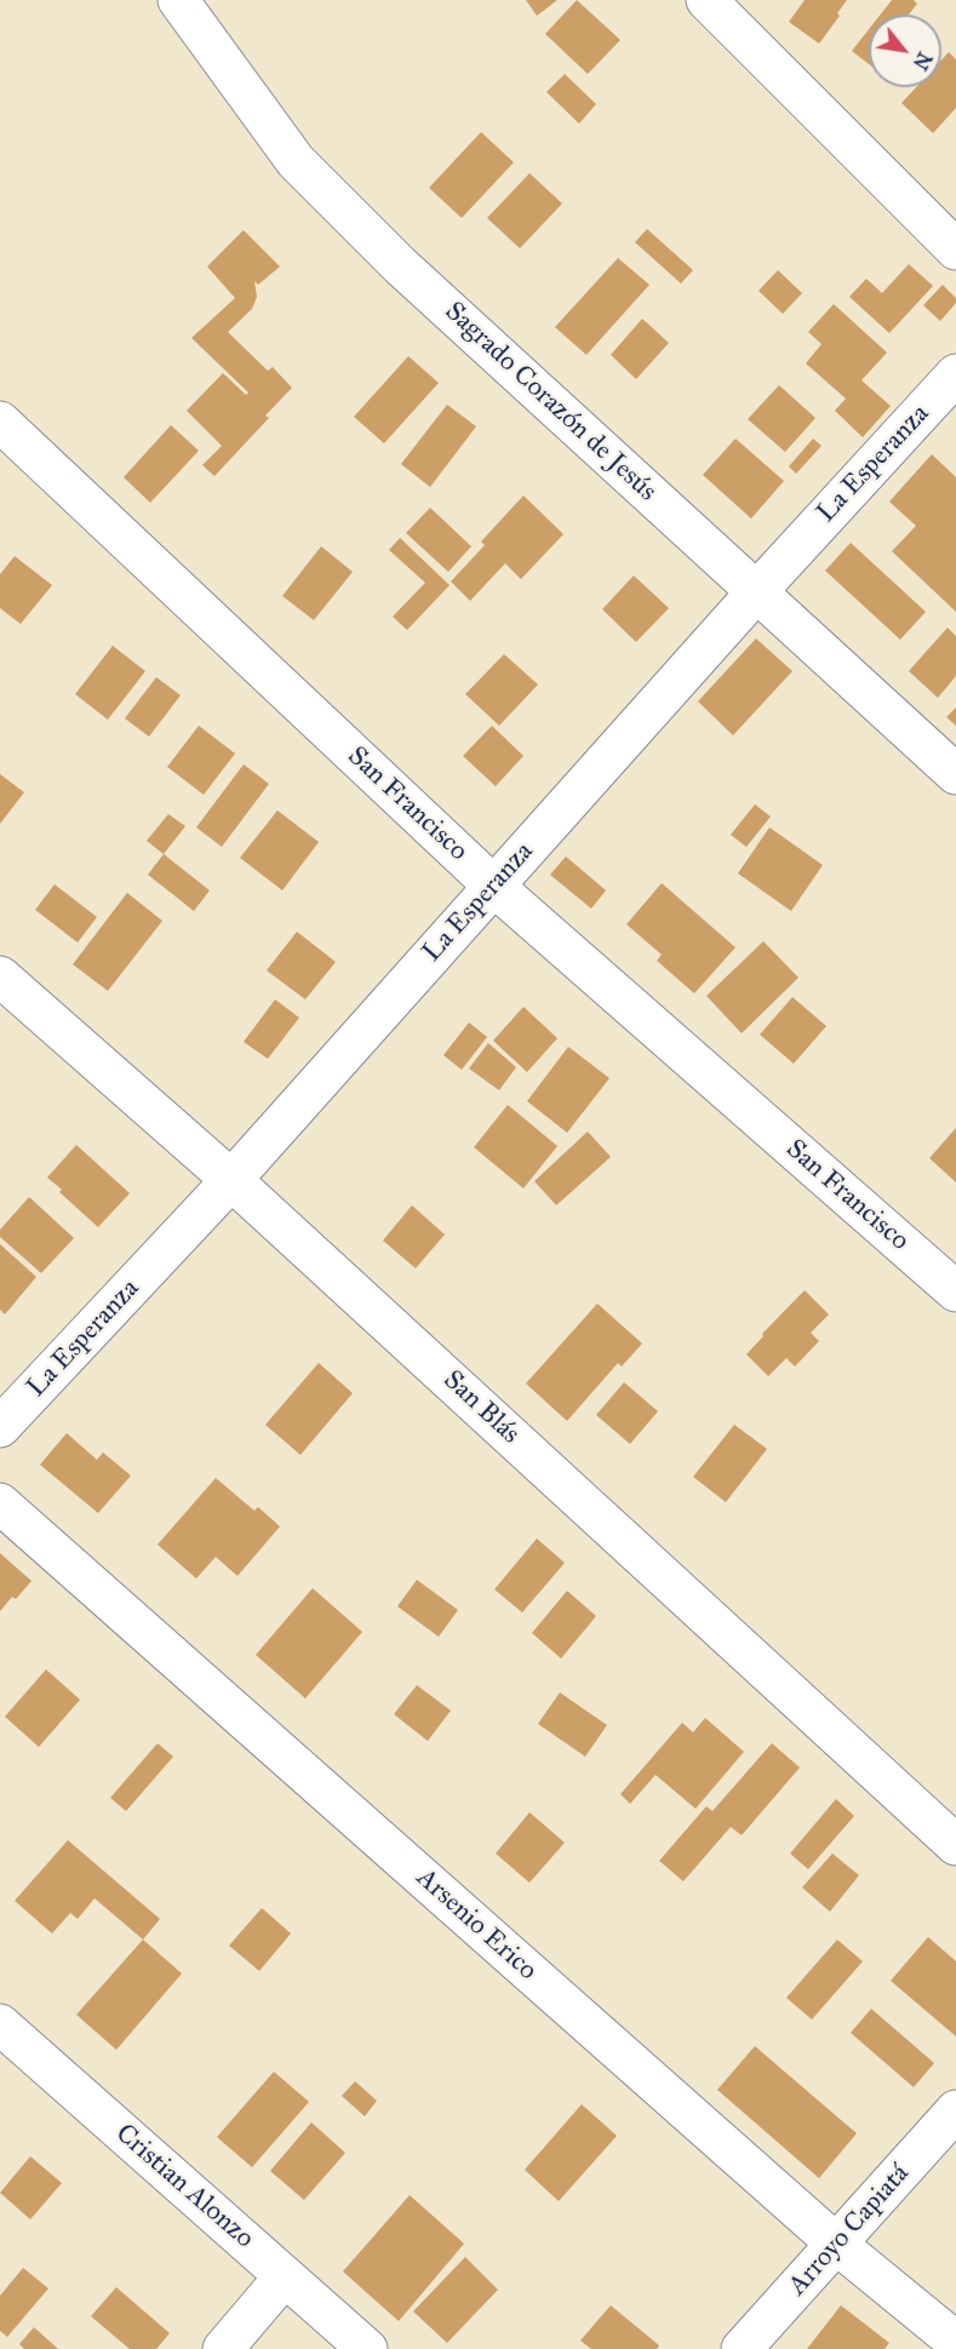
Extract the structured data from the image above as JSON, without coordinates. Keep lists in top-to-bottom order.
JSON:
{
  "streets": {
    "street": [
      "Sagrado Corazón de Jesús",
      "La Esperanza",
      "San Francisco",
      "San Blás",
      "Arsenio Erico",
      "Cristian Alonzo",
      "Arroyo Capiatá"
    ]
  },
  "crossings": [
    ["Sagrado Corazón de Jesús", "La Esperanza"],
    ["La Esperanza", "San Francisco"],
    ["La Esperanza", "San Blás"],
    ["Arsenio Erico", "Arroyo Capiatá"]
  ],
  "north": "bottom right"
}
